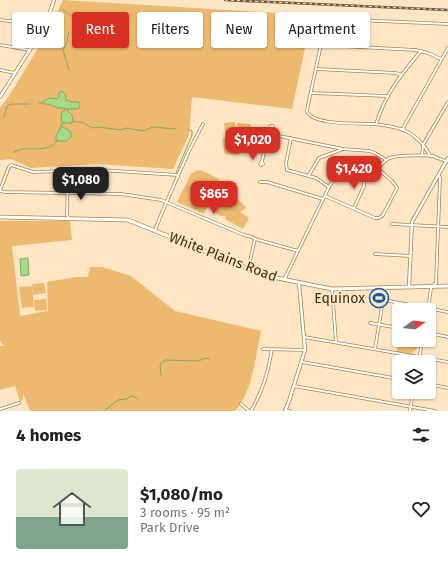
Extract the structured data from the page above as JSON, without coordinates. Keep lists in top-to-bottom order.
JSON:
{
  "streets": {
    "main road": ["White Plains Road"]
  },
  "places": {
    "sports": ["Equinox"]
  },
  "north": "right",
  "page": {
    "chip": [
      "Buy",
      "Rent",
      "Filters",
      "New",
      "Apartment"
    ],
    "price": [
      "$1,020",
      "$1,420",
      "$1,080",
      "$865"
    ],
    "heading": "4 homes",
    "list": [
      {
        "name": "$1,080/mo",
        "note": "3 rooms · 95 m² · Park Drive"
      }
    ]
  }
}
